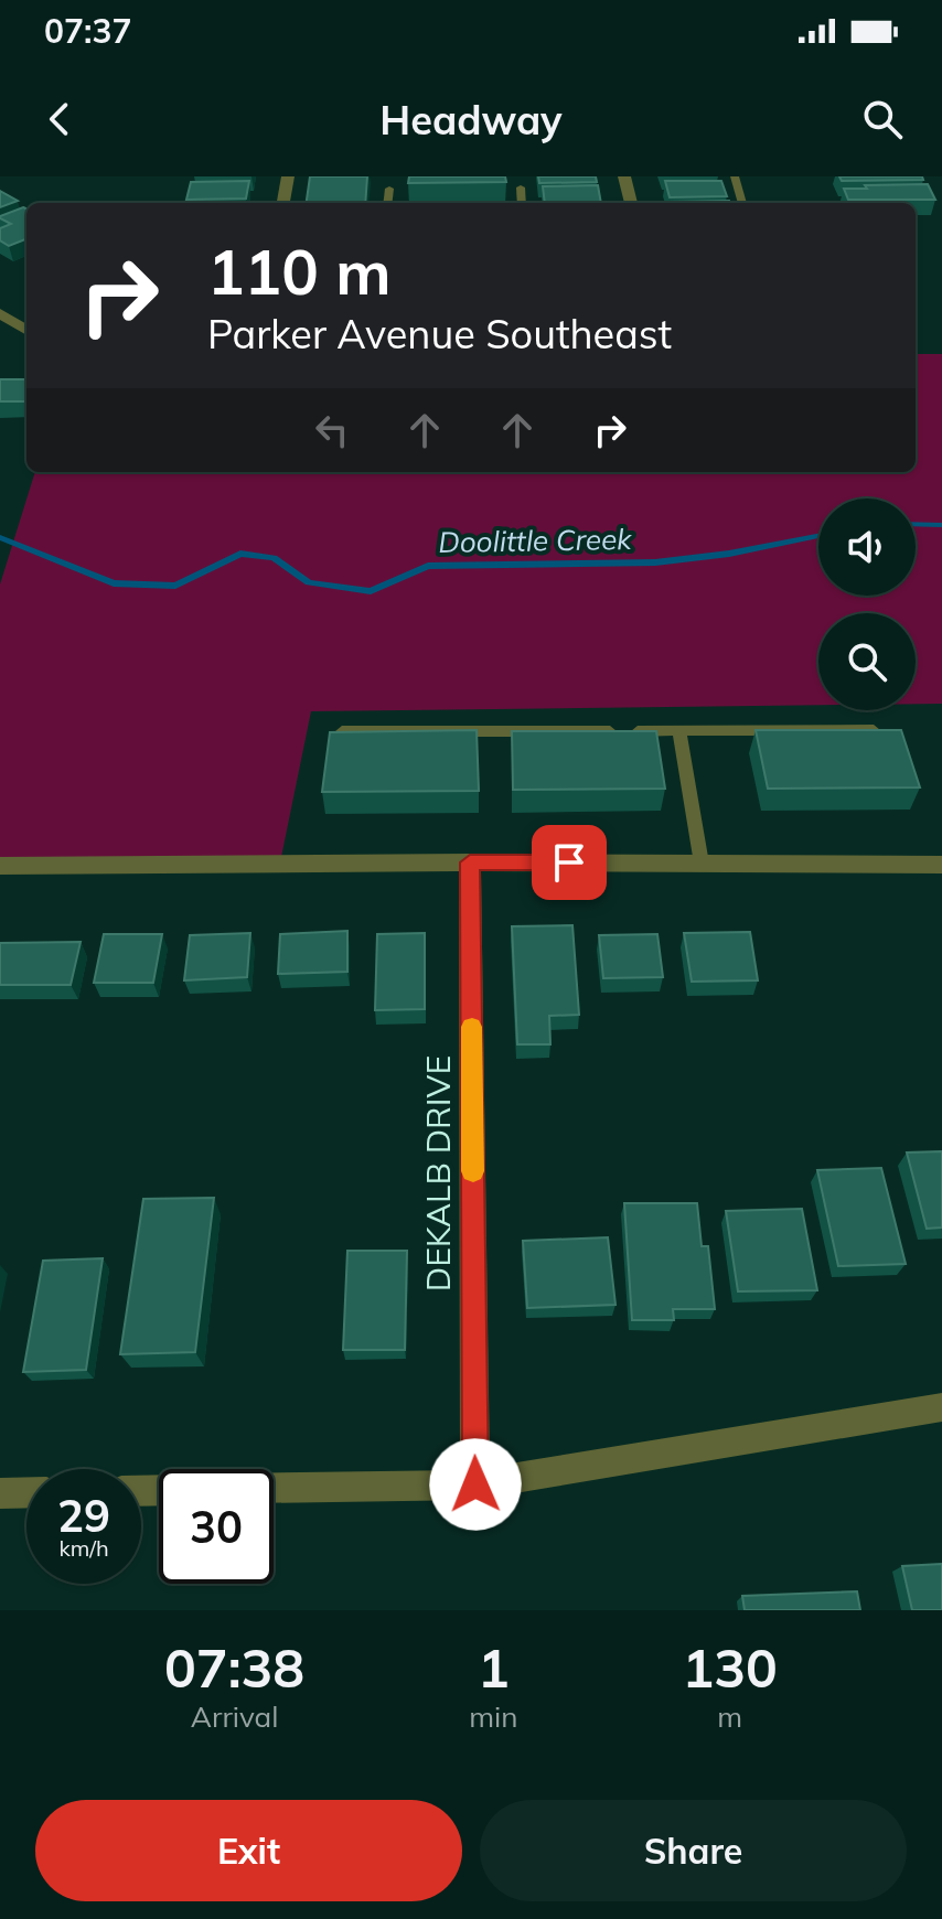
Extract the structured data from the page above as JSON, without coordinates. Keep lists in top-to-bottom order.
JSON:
{
  "streets": {
    "street": ["DEKALB DRIVE"]
  },
  "water": ["Doolittle Creek"],
  "page": {
    "status": "07:37",
    "header": "Headway",
    "turn": ["110 m", "Parker Avenue Southeast"],
    "speed": "29 km/h",
    "limit": "30",
    "eta": [
      "07:38",
      "Arrival",
      "1",
      "min",
      "130",
      "m"
    ],
    "buttons": ["Exit", "Share"]
  }
}
